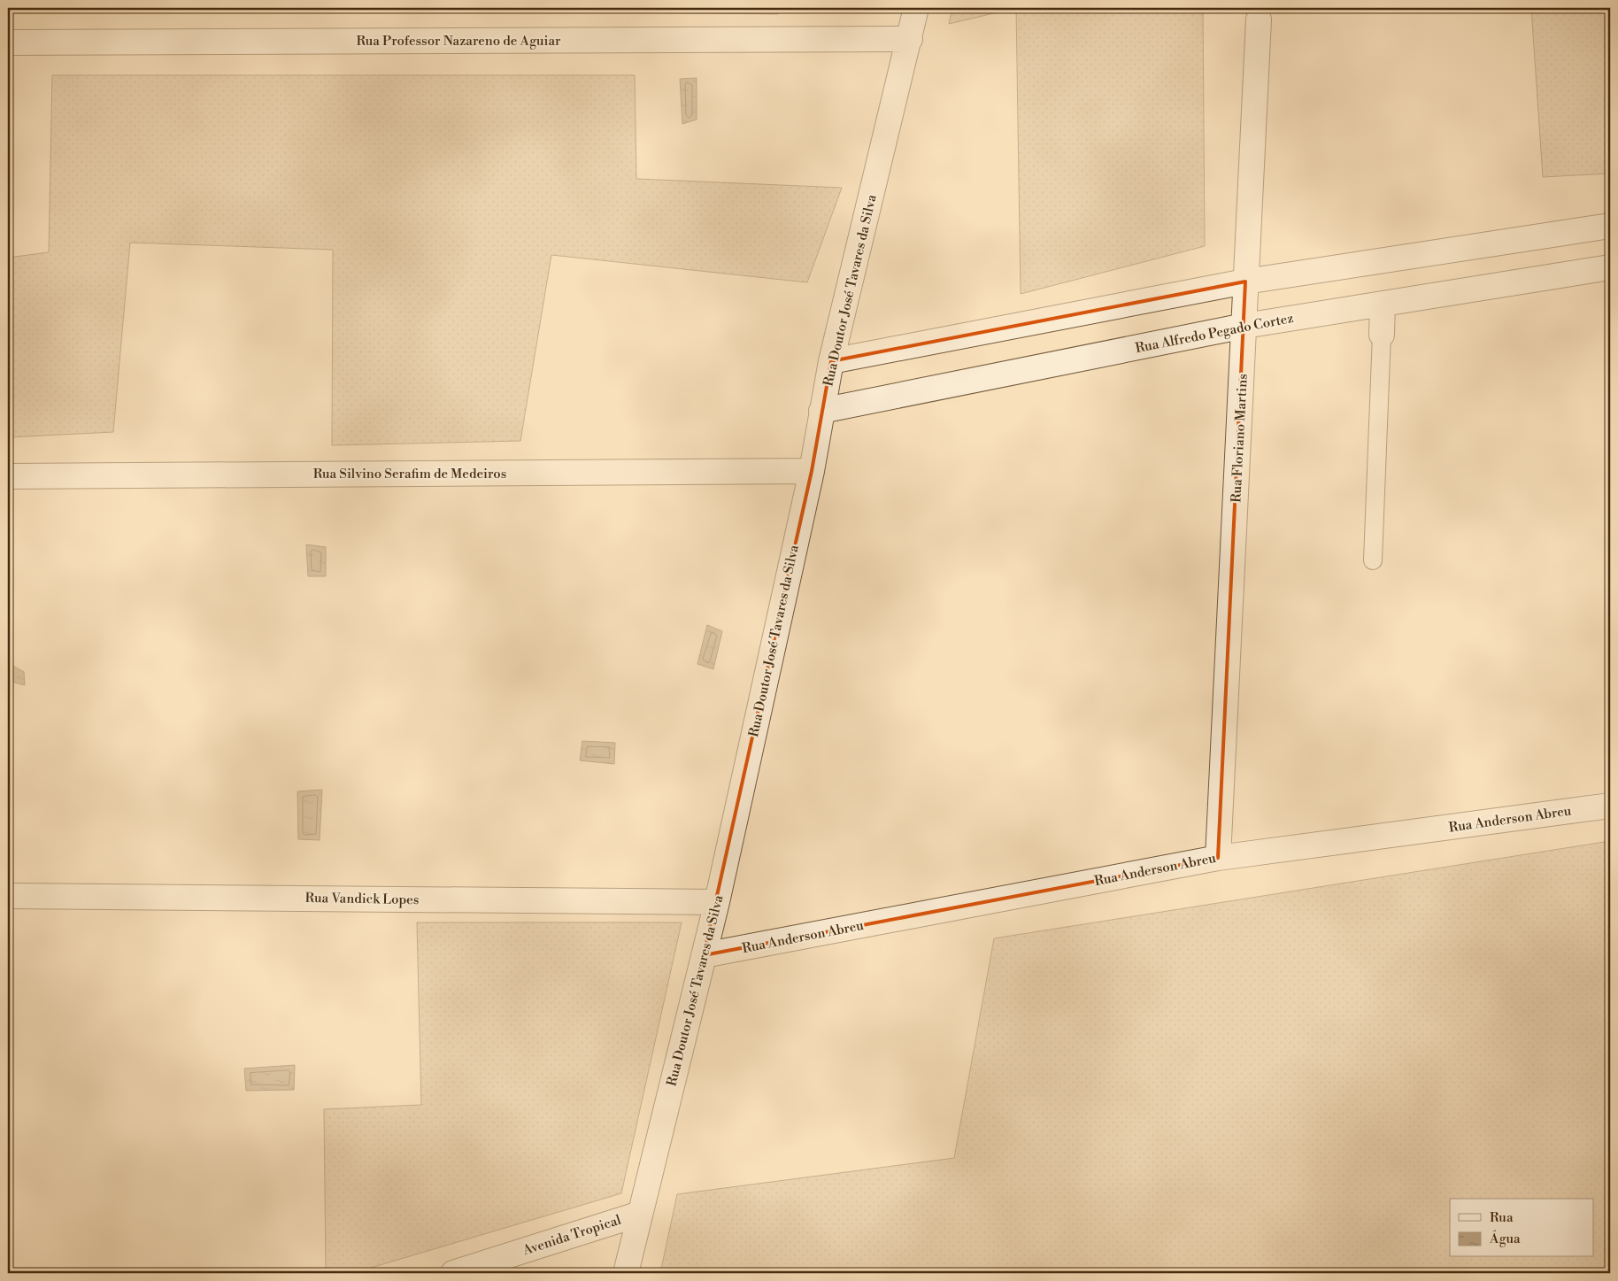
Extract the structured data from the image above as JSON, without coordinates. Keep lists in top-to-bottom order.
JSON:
{
  "streets": {
    "street": [
      "Rua Professor Nazareno de Aguiar",
      "Rua Doutor José Tavares da Silva",
      "Rua Alfredo Pegado Cortez",
      "Rua Floriano Martins",
      "Rua Silvino Serafim de Medeiros",
      "Rua Anderson Abreu",
      "Rua Vandick Lopes",
      "Avenida Tropical"
    ]
  },
  "crossings": [
    ["Rua Professor Nazareno de Aguiar", "Rua Doutor José Tavares da Silva"],
    ["Rua Doutor José Tavares da Silva", "Rua Alfredo Pegado Cortez"],
    ["Rua Doutor José Tavares da Silva", "Rua Silvino Serafim de Medeiros"],
    ["Rua Doutor José Tavares da Silva", "Rua Anderson Abreu"],
    ["Rua Doutor José Tavares da Silva", "Rua Vandick Lopes"],
    ["Rua Doutor José Tavares da Silva", "Avenida Tropical"],
    ["Rua Alfredo Pegado Cortez", "Rua Floriano Martins"],
    ["Rua Floriano Martins", "Rua Anderson Abreu"]
  ],
  "legend": ["Rua", "Água"]
}
